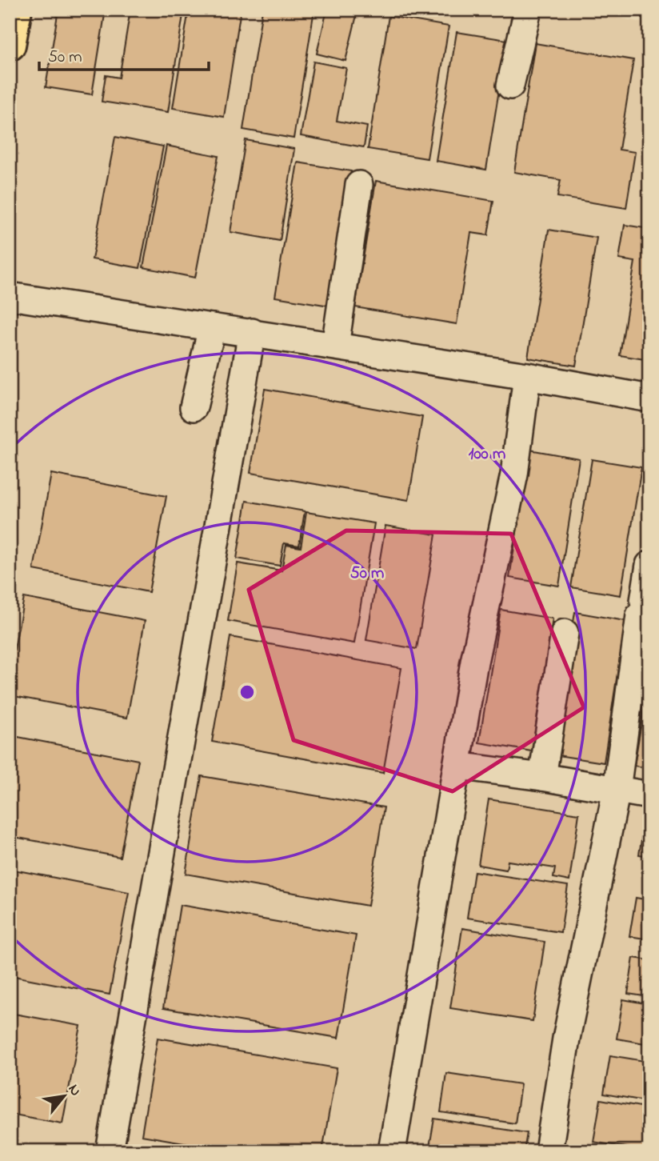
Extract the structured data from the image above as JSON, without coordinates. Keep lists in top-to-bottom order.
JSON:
{
  "scale_bar": "50 m",
  "north": "top right",
  "rings": ["100 m", "50 m"]
}
